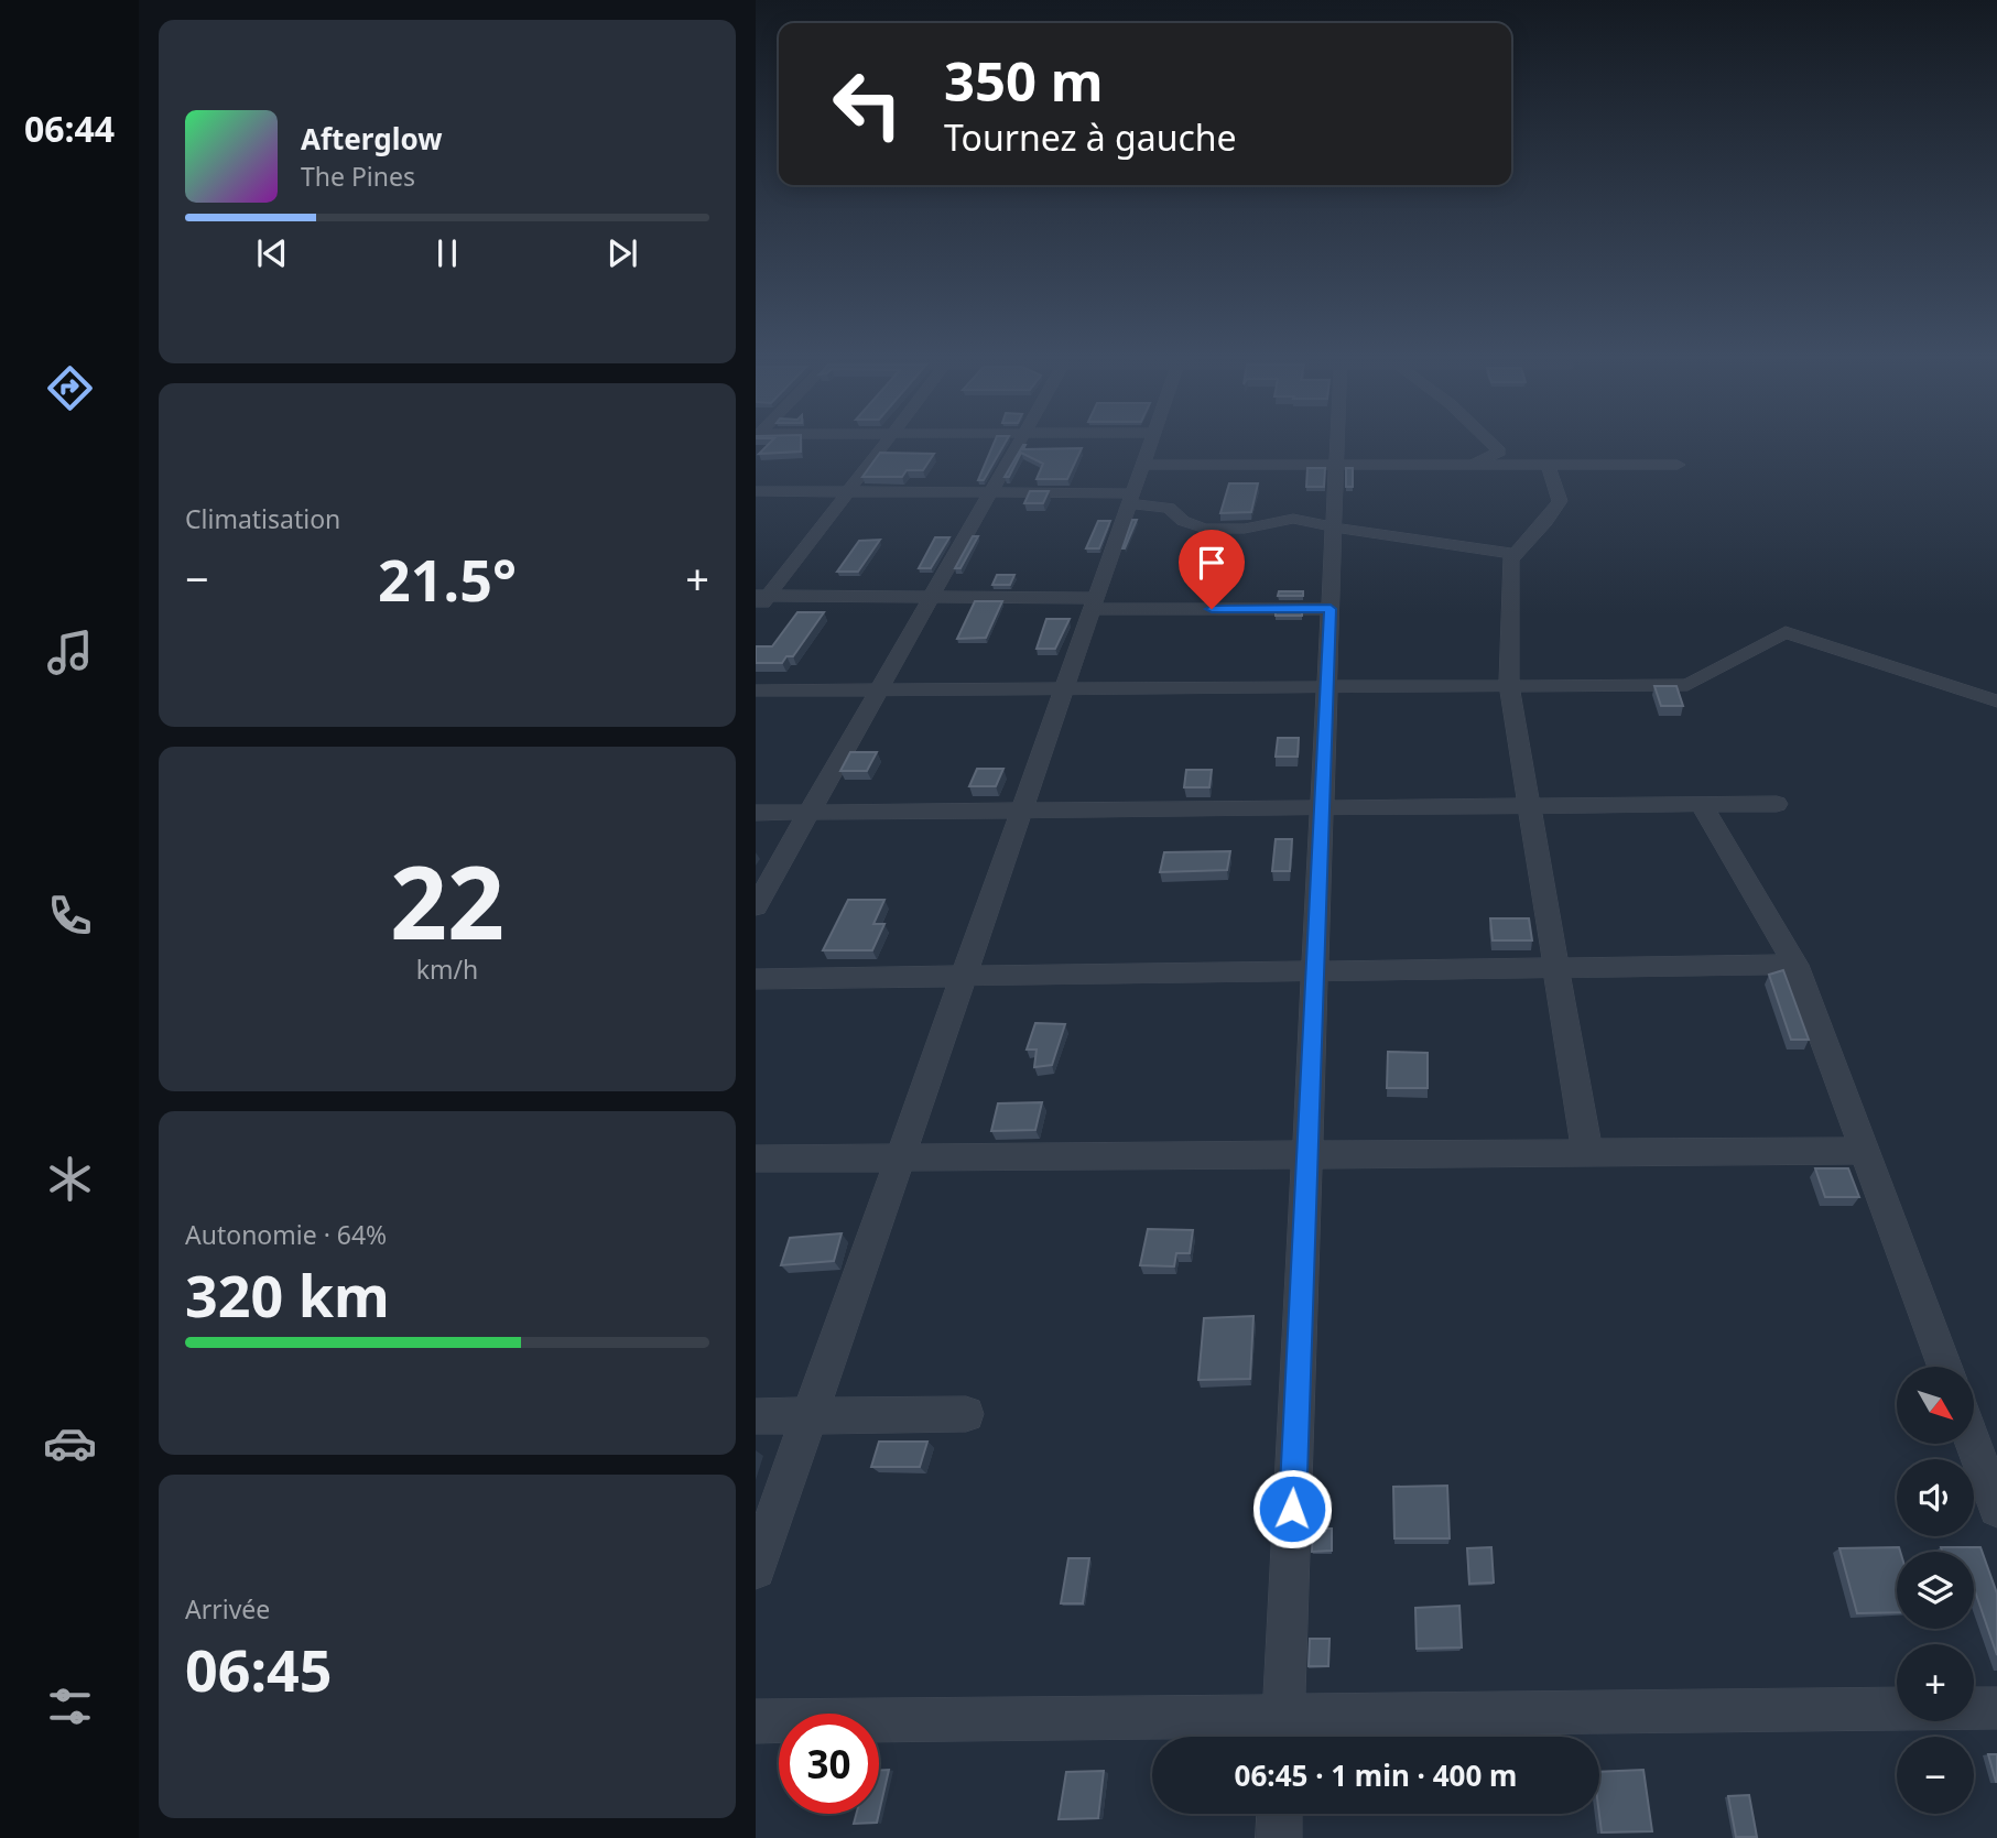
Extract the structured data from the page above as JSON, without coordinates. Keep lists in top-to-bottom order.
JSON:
{
  "north": "bottom right",
  "page": {
    "tabs": "06:44",
    "turn": ["350 m", "Tournez à gauche"],
    "song": ["Afterglow", "The Pines"],
    "tile": [
      "Climatisation",
      ["22", "km/h"],
      ["Autonomie · 64%", "320 km"],
      ["Arrivée", "06:45"]
    ],
    "heat": ["−", "21.5°", "+"],
    "map_buttons": ["+", "−"],
    "limit": "30",
    "trip": "06:45 · 1 min · 400 m"
  }
}
